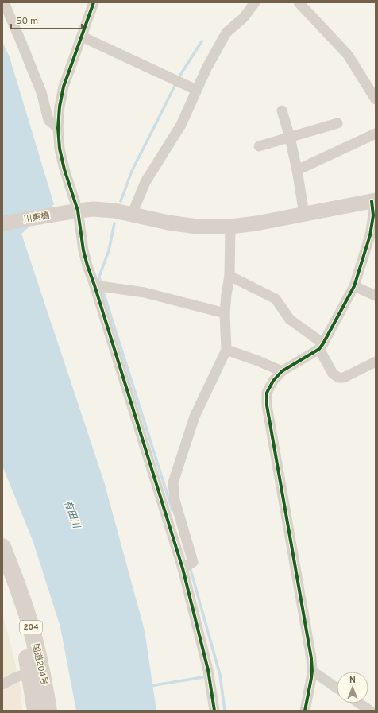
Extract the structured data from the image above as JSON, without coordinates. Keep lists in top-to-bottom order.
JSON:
{
  "streets": {
    "highway": ["204", "国道204号"],
    "street": ["川東橋"]
  },
  "water": ["有田川"],
  "scale_bar": "50 m",
  "north": "top"
}
